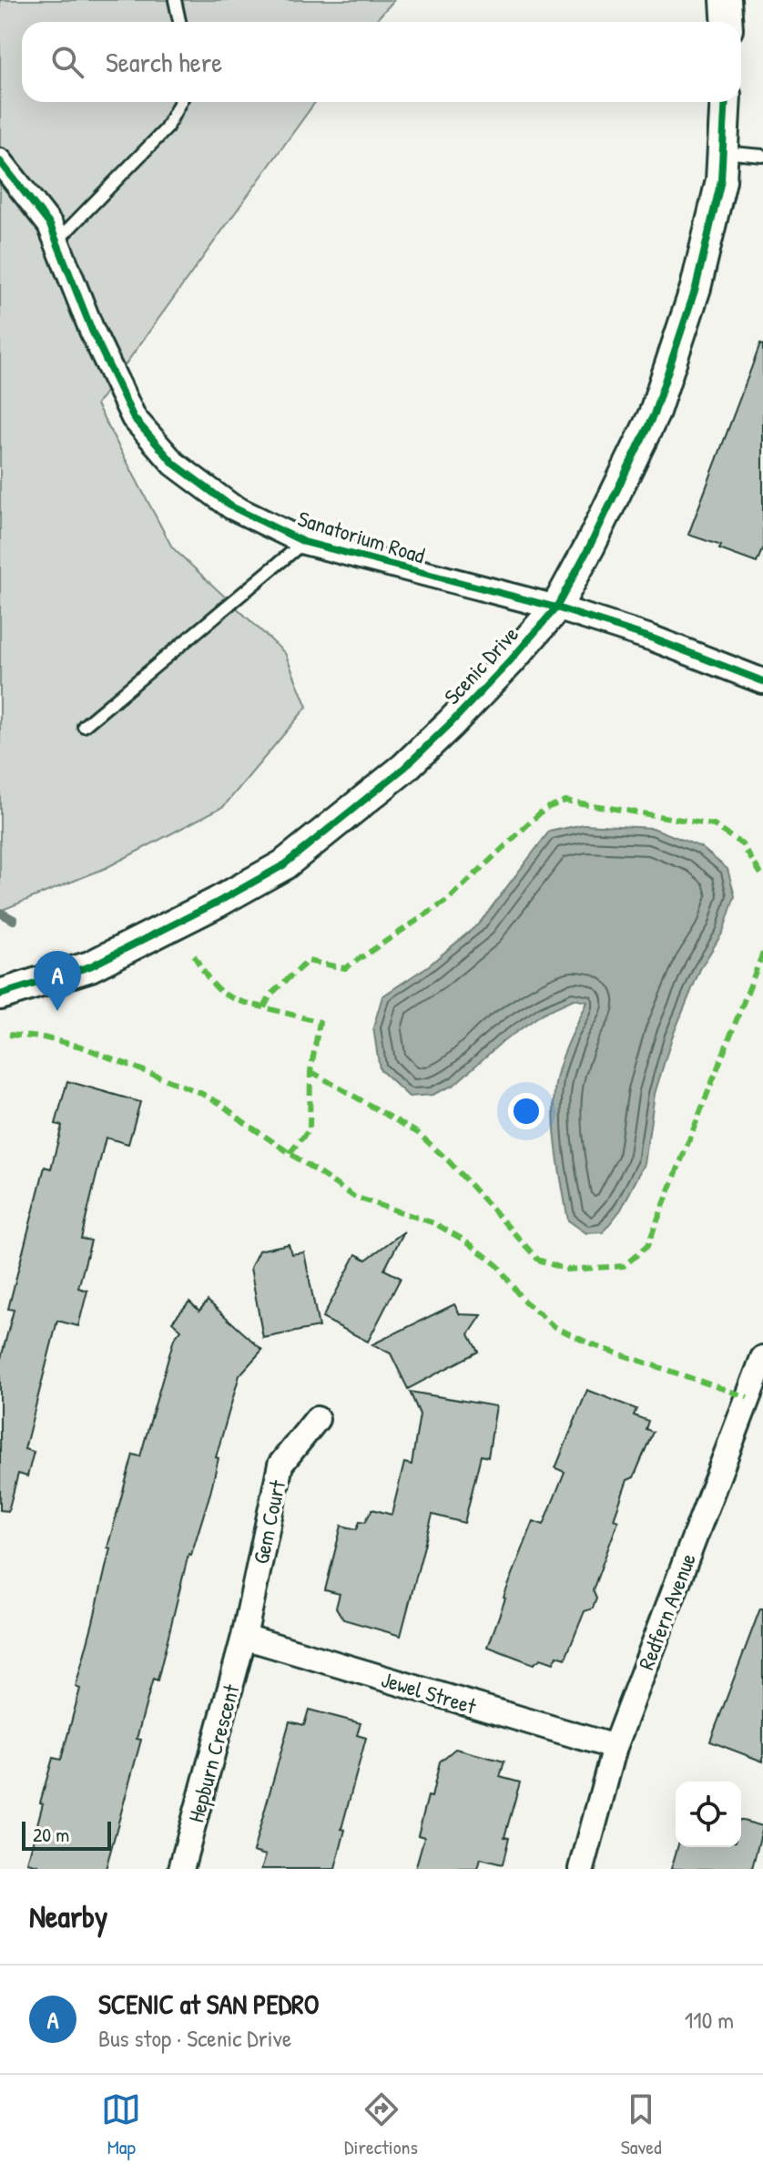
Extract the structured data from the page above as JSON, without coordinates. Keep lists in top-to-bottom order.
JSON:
{
  "streets": {
    "street": [
      "Sanatorium Road",
      "Scenic Drive",
      "Gem Court",
      "Redfern Avenue",
      "Jewel Street",
      "Hepburn Crescent"
    ]
  },
  "crossings": [
    ["Sanatorium Road", "Scenic Drive"],
    ["Gem Court", "Jewel Street"],
    ["Gem Court", "Hepburn Crescent"],
    ["Redfern Avenue", "Jewel Street"],
    ["Jewel Street", "Hepburn Crescent"]
  ],
  "scale_bar": "20 m",
  "page": {
    "search": "Search here",
    "pins": "A",
    "scale": "20 m",
    "heading": "Nearby",
    "list": [
      {
        "mark": "A",
        "name": "SCENIC at SAN PEDRO",
        "note": "Bus stop · Scenic Drive",
        "value": "110 m"
      }
    ],
    "nav": ["Map", "Directions", "Saved"]
  }
}
